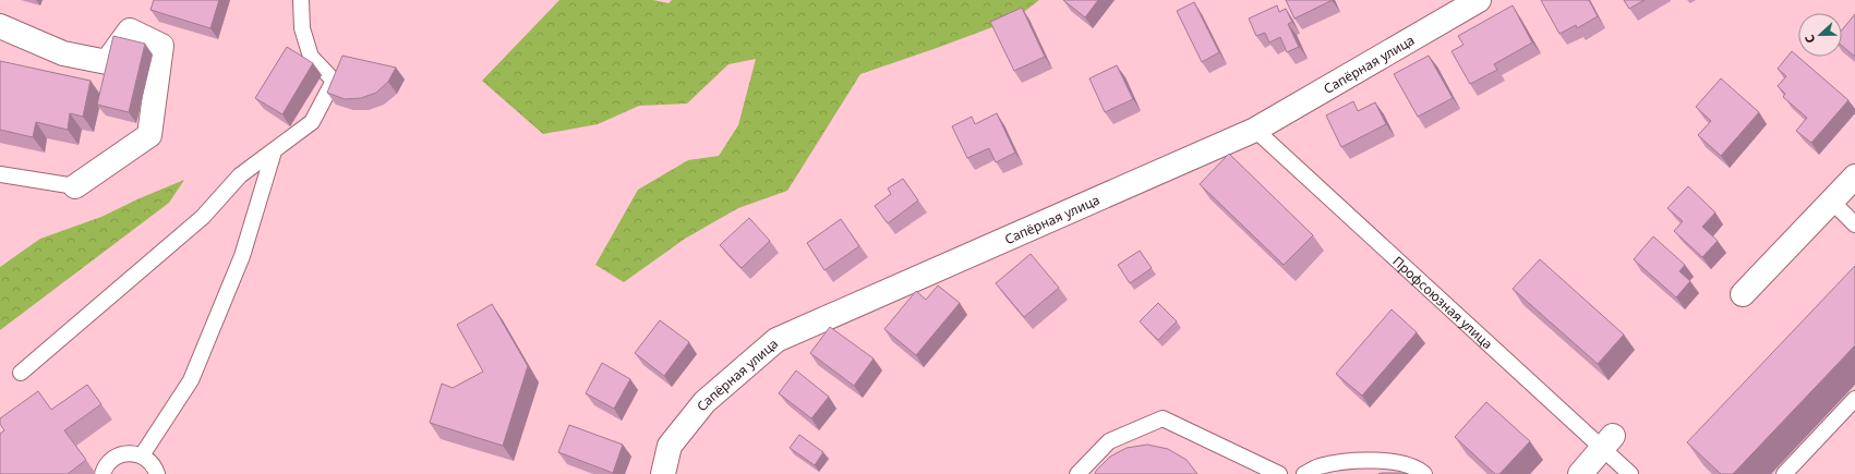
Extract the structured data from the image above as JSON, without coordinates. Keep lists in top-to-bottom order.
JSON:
{
  "streets": {
    "street": ["Сапёрная улица"],
    "lane": ["Профсоюзная улица"]
  },
  "crossings": [
    ["Сапёрная улица", "Профсоюзная улица"]
  ],
  "north": "left"
}
